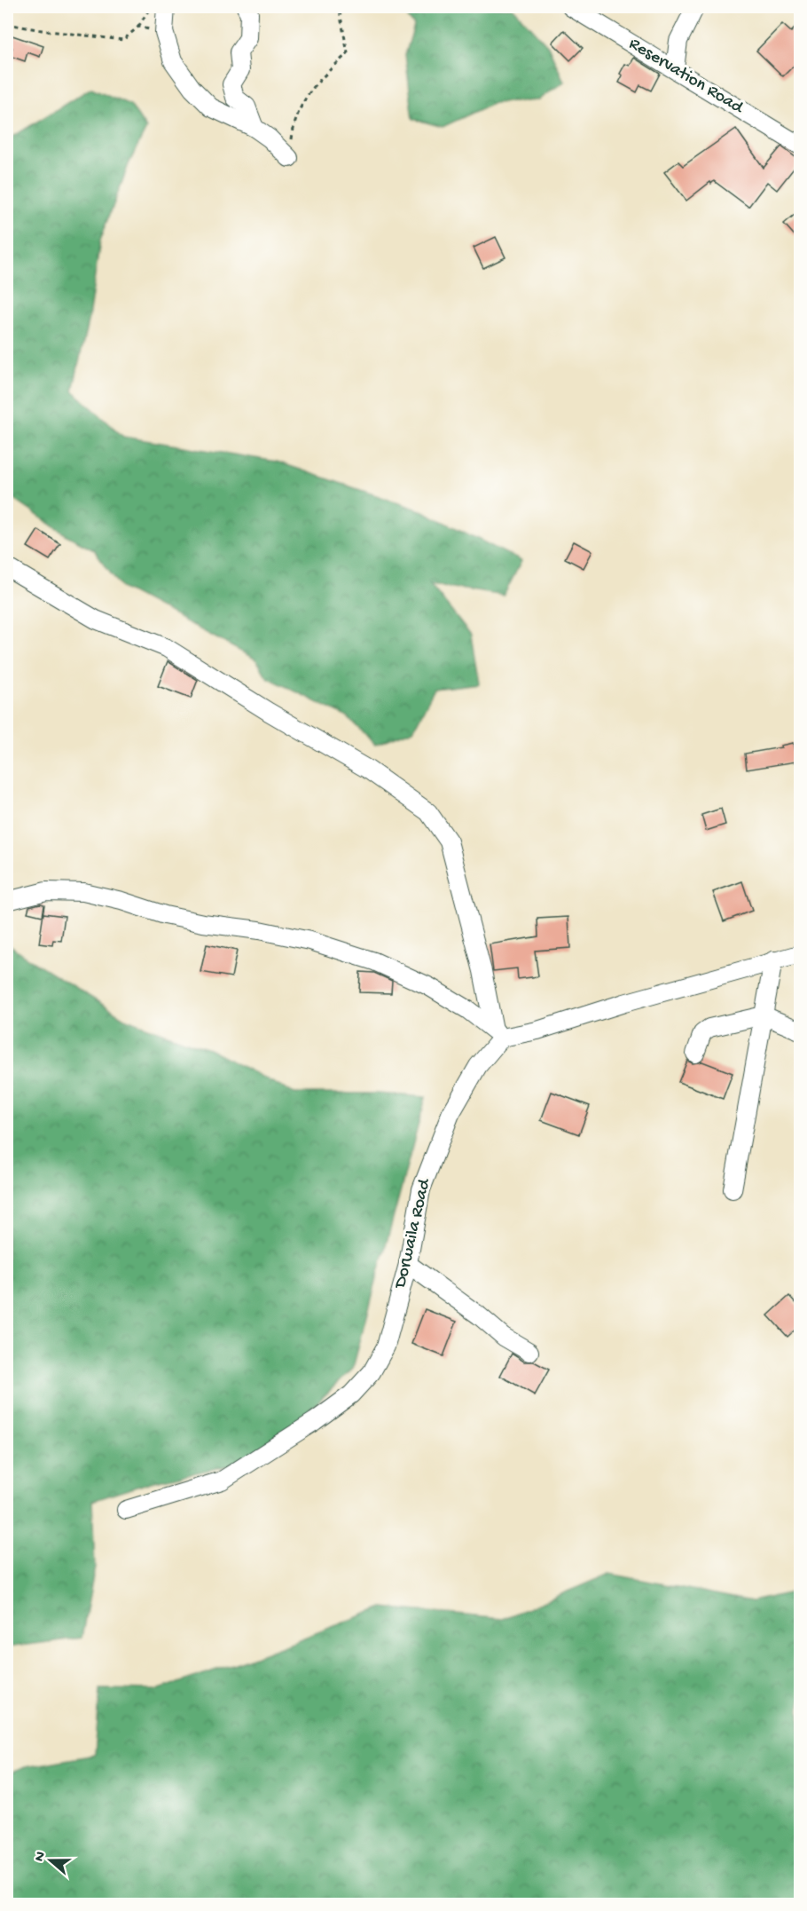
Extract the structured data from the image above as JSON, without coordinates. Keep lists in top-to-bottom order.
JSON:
{
  "streets": {
    "street": ["Reservation Road", "Dorwaila Road"]
  },
  "north": "left"
}
